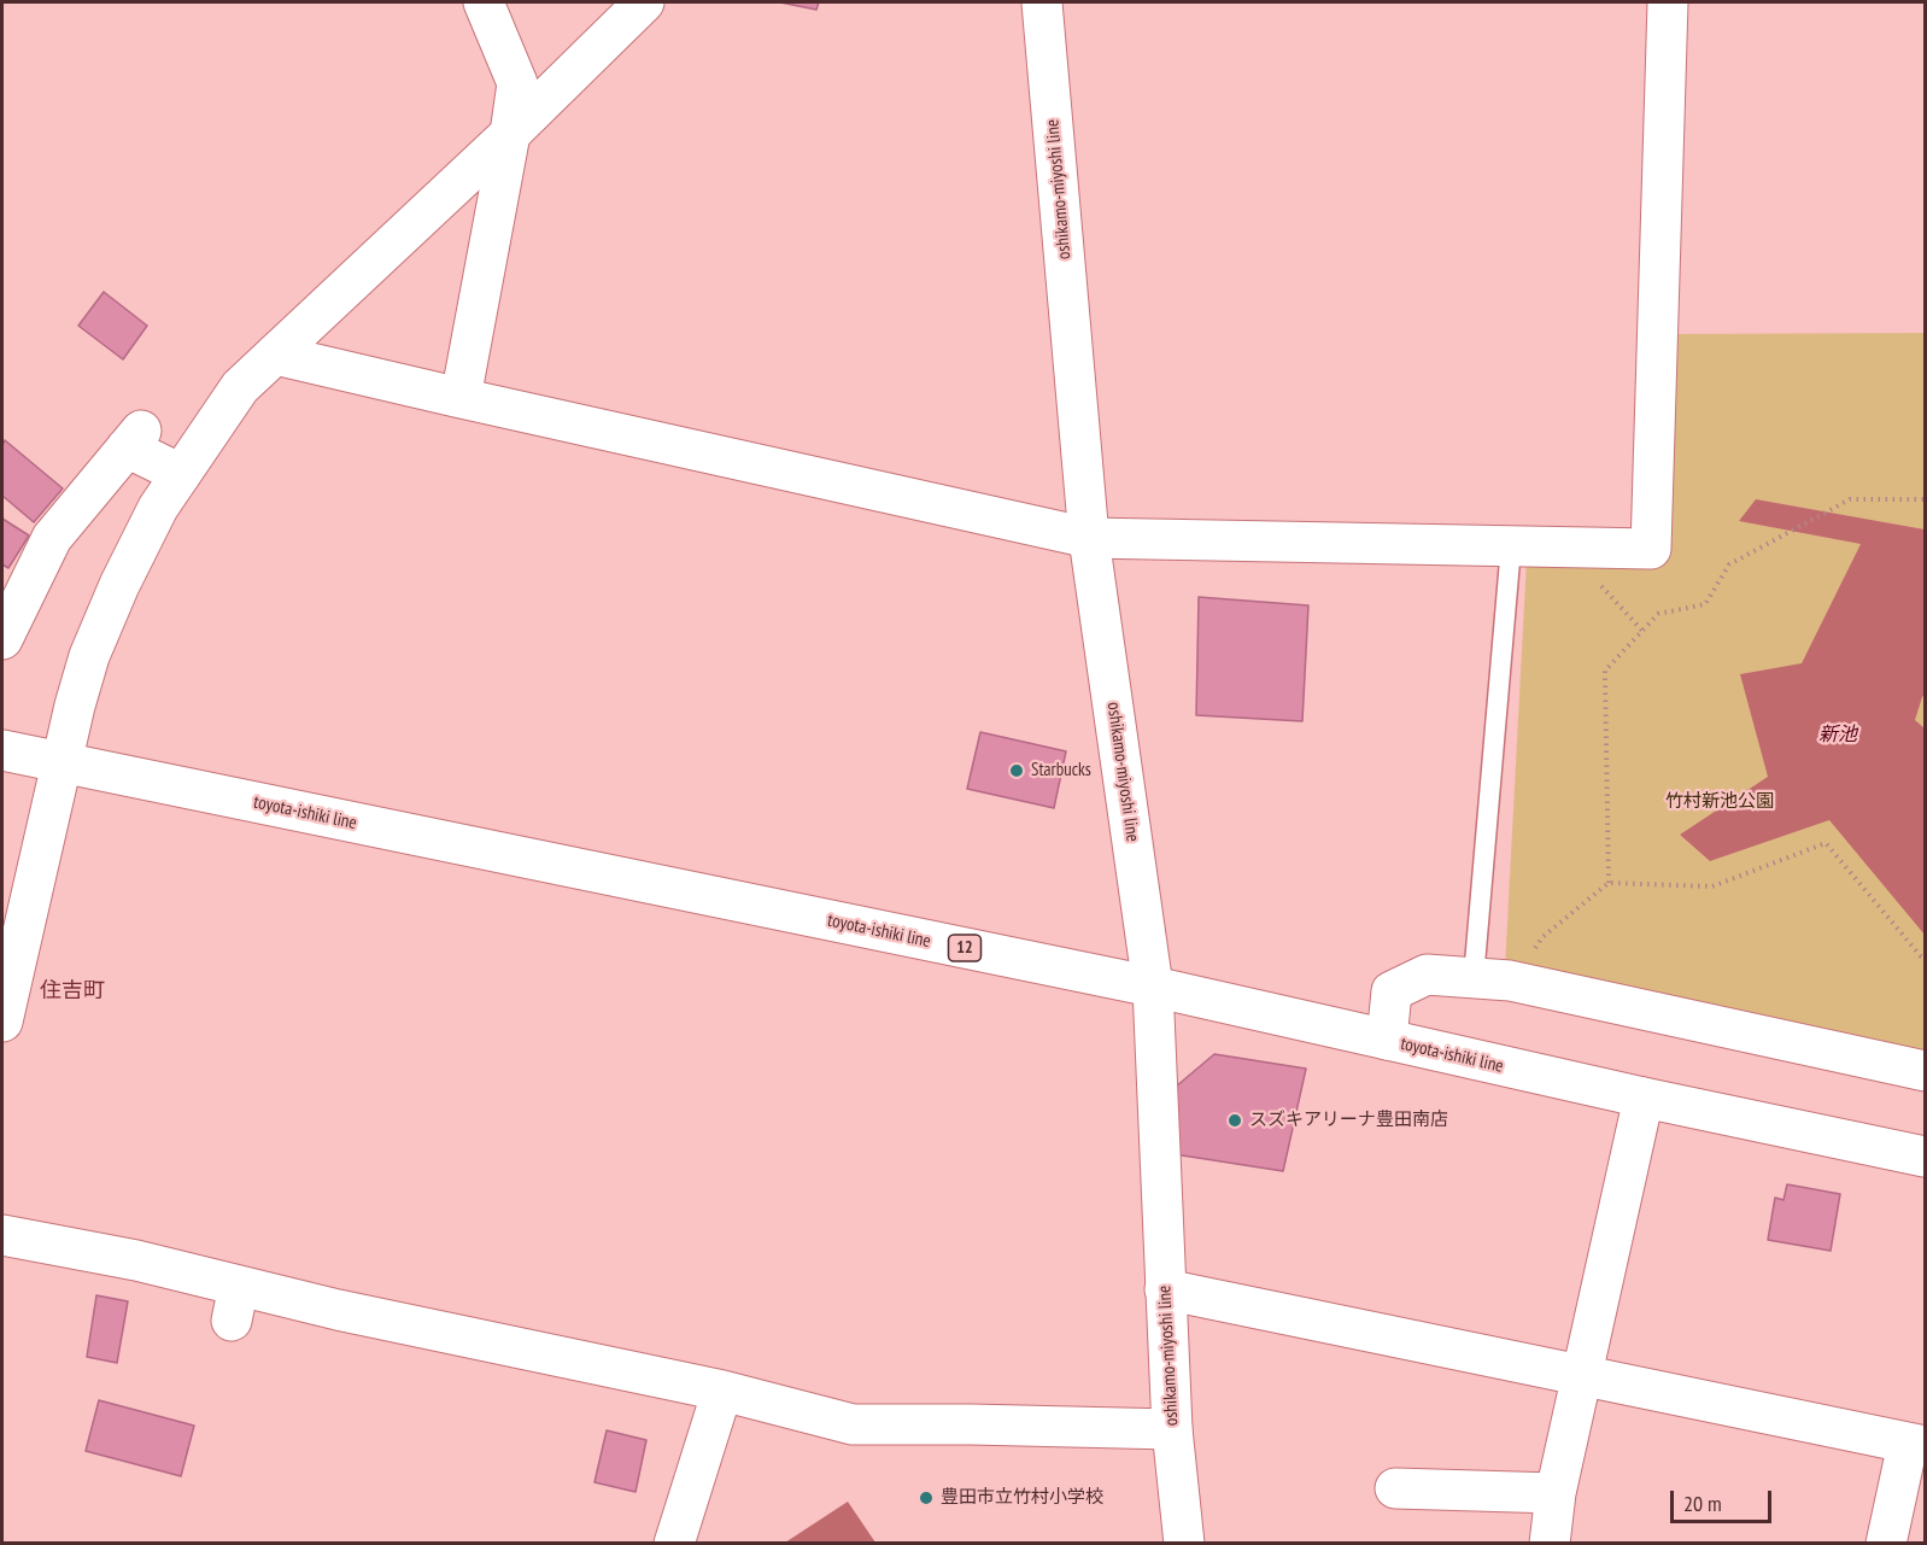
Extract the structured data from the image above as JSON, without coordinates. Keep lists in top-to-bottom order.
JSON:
{
  "streets": {
    "street": ["oshikamo-miyoshi line", "toyota-ishiki line", "12"]
  },
  "crossings": [
    ["oshikamo-miyoshi line", "toyota-ishiki line"]
  ],
  "districts": ["住吉町"],
  "water": ["新池"],
  "parks": ["竹村新池公園"],
  "places": ["Starbucks", "スズキアリーナ豊田南店", "豊田市立竹村小学校"],
  "scale_bar": "20 m"
}
